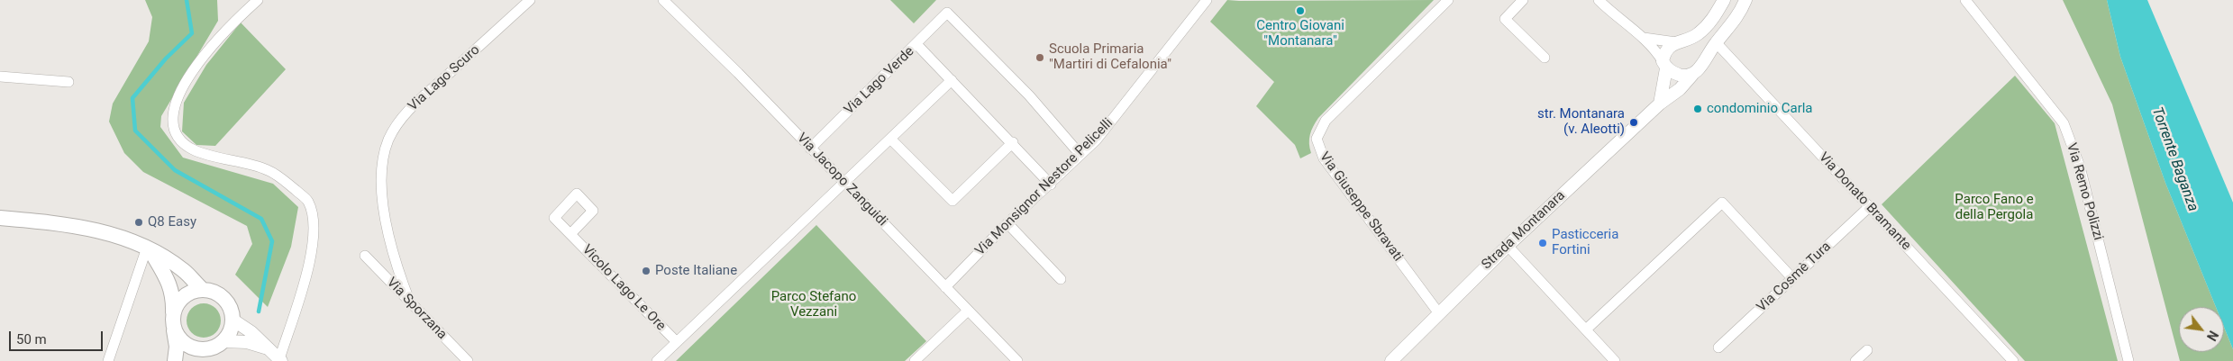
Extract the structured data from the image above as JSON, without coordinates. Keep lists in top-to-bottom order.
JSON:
{
  "streets": {
    "street": [
      "Via Lago Scuro",
      "Via Lago Verde",
      "Via Jacopo Zanguidi",
      "Via Monsignor Nestore Pelicelli",
      "Via Remo Polizzi",
      "Via Donato Bramante",
      "Via Giuseppe Sbravati",
      "Strada Montanara",
      "Via Cosmè Tura",
      "Vicolo Lago Le Ore",
      "Via Sporzana"
    ]
  },
  "crossings": [
    ["Via Lago Scuro", "Via Sporzana"],
    ["Via Lago Verde", "Via Jacopo Zanguidi"],
    ["Via Lago Verde", "Via Monsignor Nestore Pelicelli"],
    ["Via Jacopo Zanguidi", "Via Monsignor Nestore Pelicelli"],
    ["Via Donato Bramante", "Strada Montanara"],
    ["Via Donato Bramante", "Via Cosmè Tura"],
    ["Via Giuseppe Sbravati", "Strada Montanara"]
  ],
  "water": ["Torrente Baganza"],
  "parks": ["Parco Fano e della Pergola", "Parco Stefano Vezzani"],
  "places": [
    "Centro Giovani \"Montanara\"",
    "Scuola Primaria \"Martiri di Cefalonia\"",
    "condominio Carla",
    "str. Montanara (v. Aleotti)",
    "Q8 Easy",
    "Pasticceria Fortini",
    "Poste Italiane"
  ],
  "scale_bar": "50 m",
  "north": "bottom right"
}
